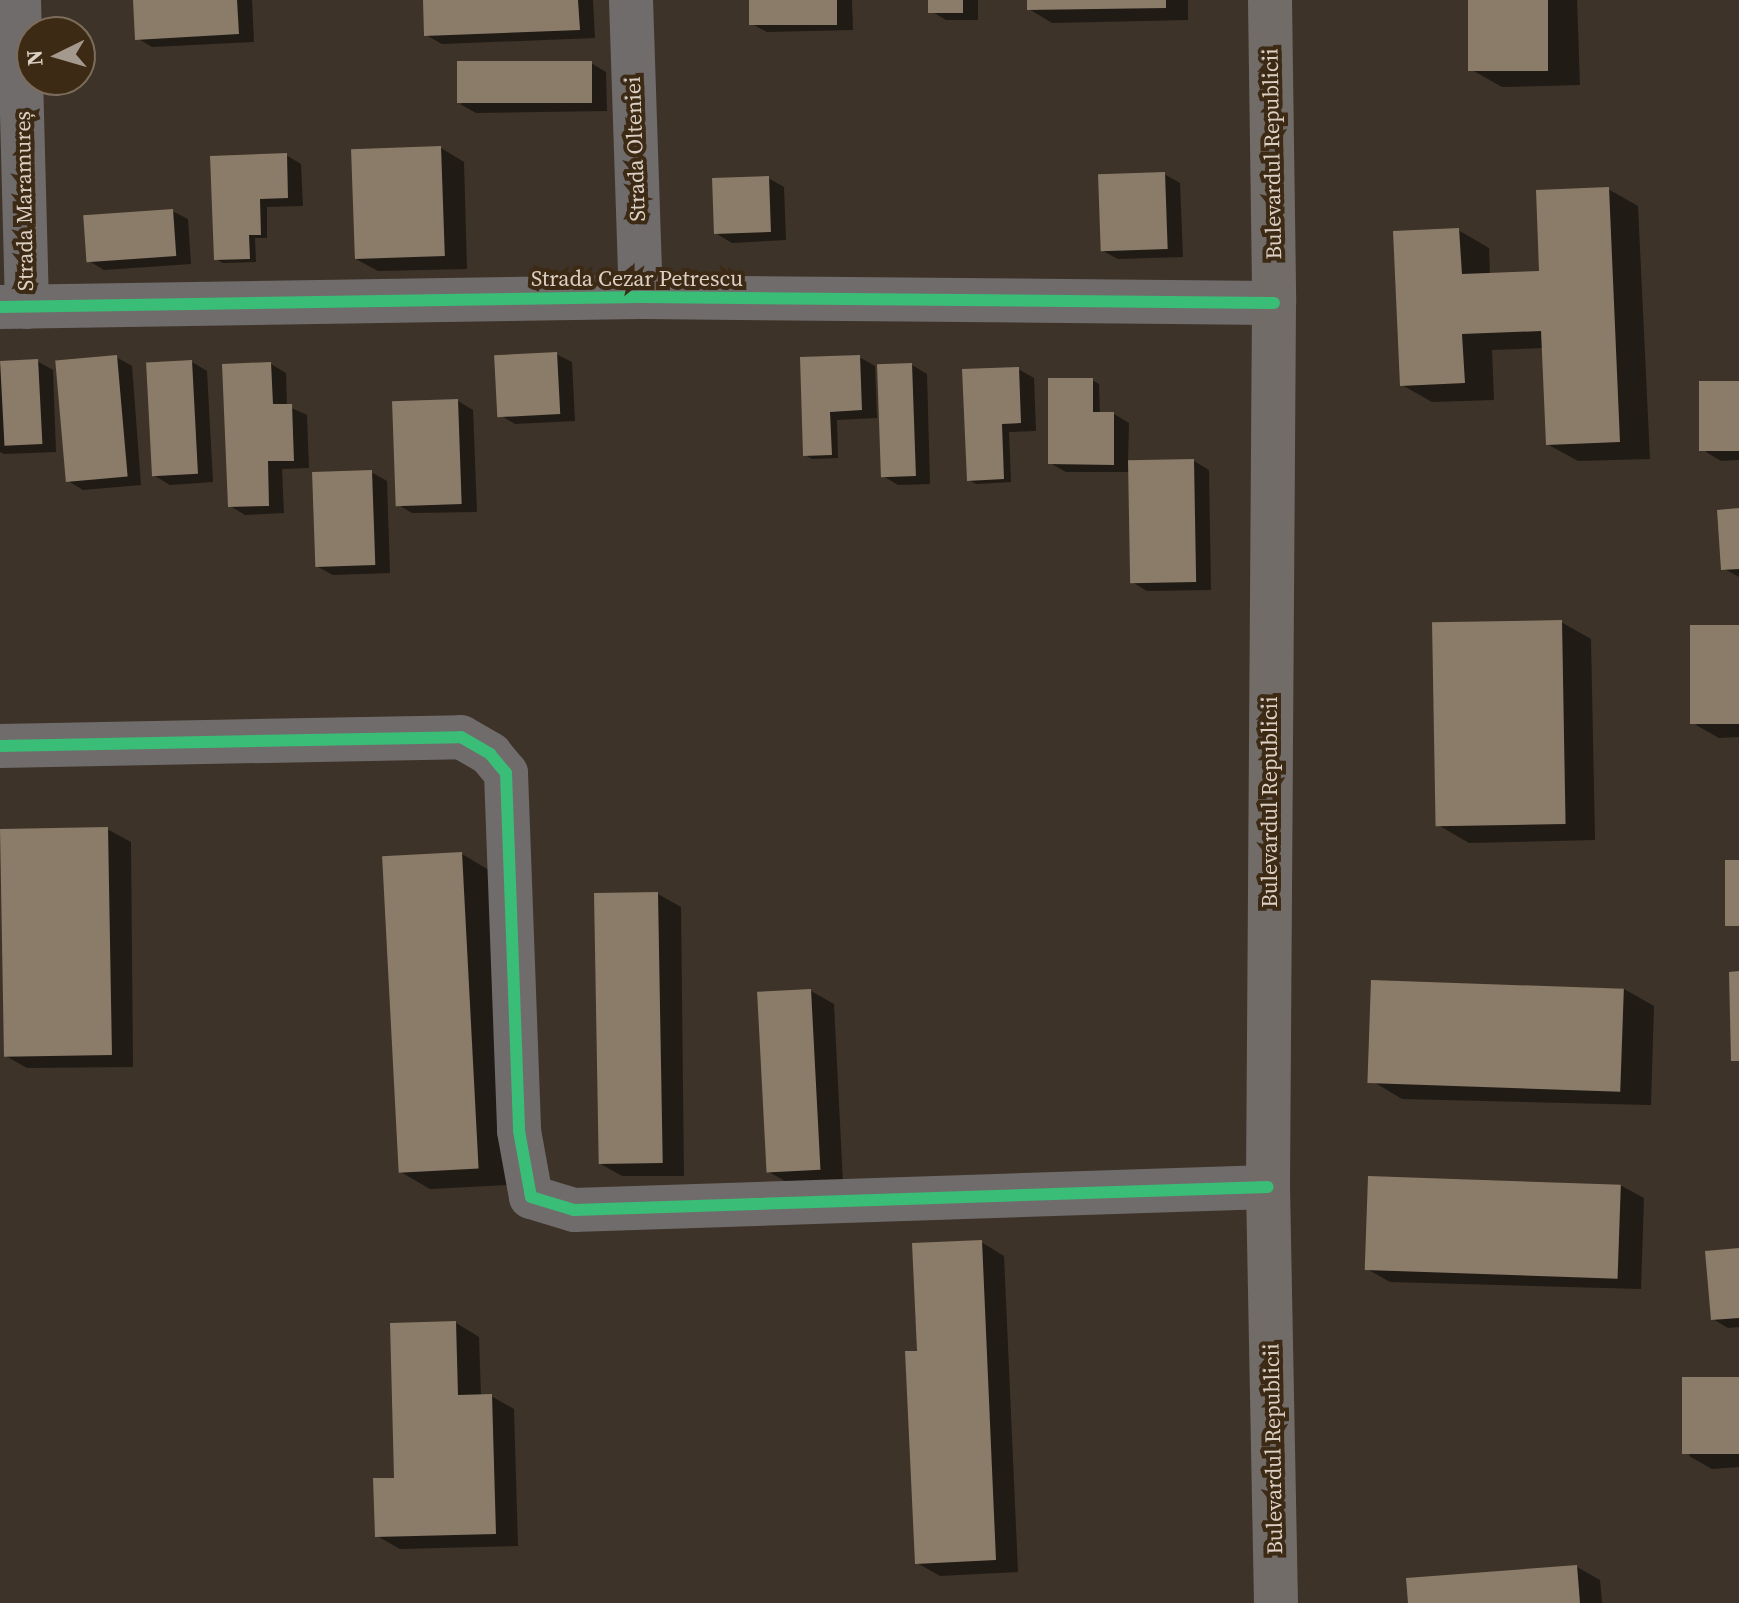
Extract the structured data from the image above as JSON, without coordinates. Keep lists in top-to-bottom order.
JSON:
{
  "streets": {
    "main road": ["Bulevardul Republicii"],
    "street": ["Strada Olteniei", "Strada Maramureș", "Strada Cezar Petrescu"]
  },
  "crossings": [
    ["Strada Olteniei", "Strada Cezar Petrescu"],
    ["Bulevardul Republicii", "Strada Cezar Petrescu"],
    ["Strada Maramureș", "Strada Cezar Petrescu"]
  ],
  "north": "left"
}
